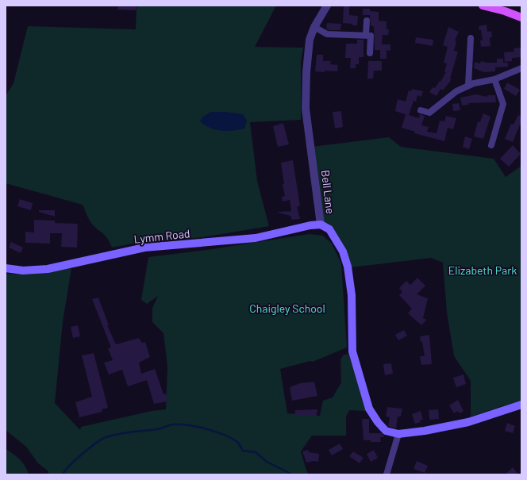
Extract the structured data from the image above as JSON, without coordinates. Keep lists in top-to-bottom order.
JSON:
{
  "streets": {
    "main road": ["Bell Lane", "Lymm Road"]
  },
  "crossings": [
    ["Bell Lane", "Lymm Road"]
  ],
  "parks": ["Elizabeth Park", "Chaigley School"]
}
